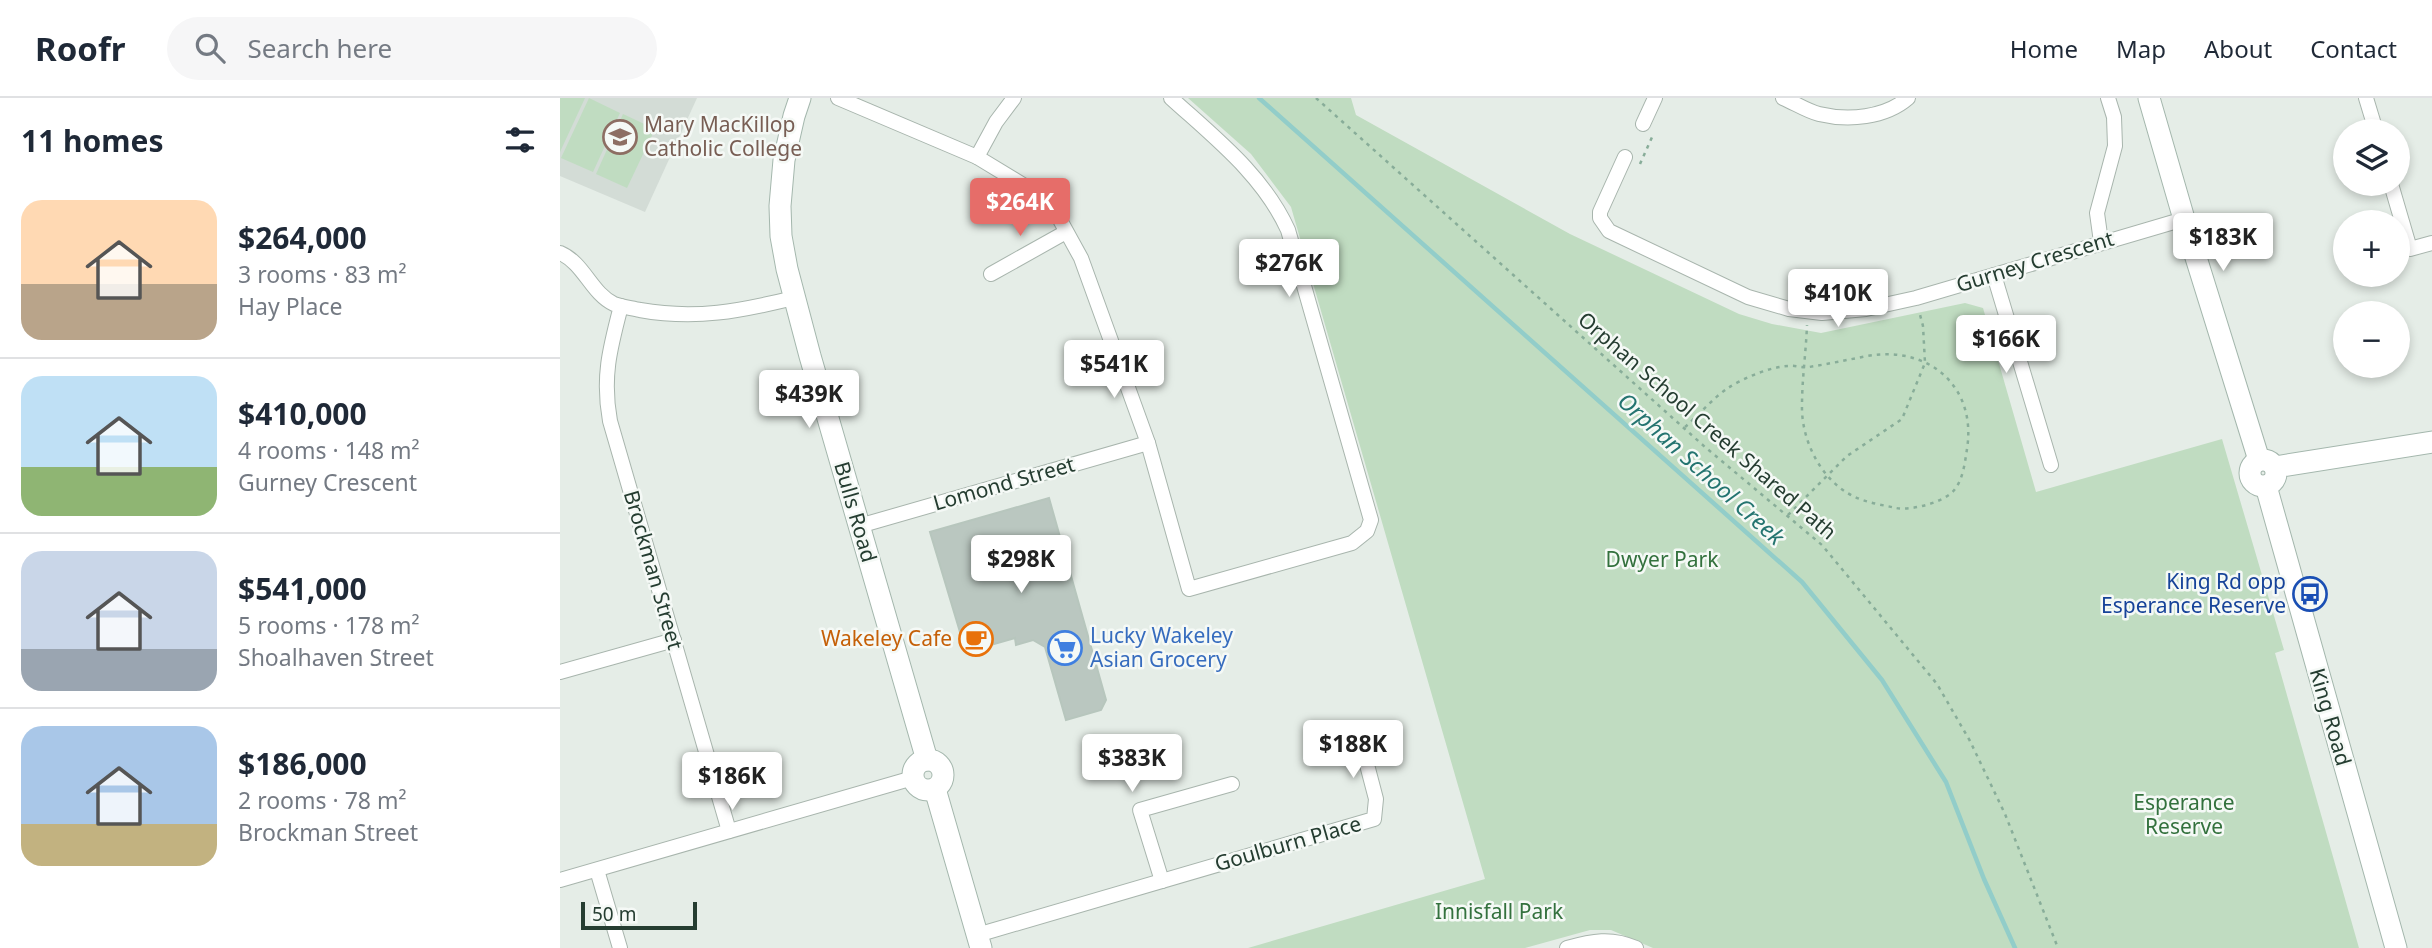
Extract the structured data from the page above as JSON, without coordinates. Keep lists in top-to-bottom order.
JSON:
{
  "streets": {
    "street": [
      "Gurney Crescent",
      "Lomond Street",
      "Bulls Road",
      "Brockman Street",
      "King Road",
      "Goulburn Place"
    ],
    "path": ["Orphan School Creek Shared Path"]
  },
  "crossings": [
    ["Gurney Crescent", "King Road"],
    ["Lomond Street", "Bulls Road"]
  ],
  "water": ["Orphan School Creek"],
  "parks": ["Dwyer Park", "Esperance Reserve", "Innisfall Park"],
  "places": {
    "school or university": ["Mary MacKillop Catholic College"],
    "bus stop": ["King Rd opp Esperance Reserve"],
    "cafe": ["Wakeley Cafe"],
    "supermarket": ["Lucky Wakeley Asian Grocery"]
  },
  "scale_bar": "50 m",
  "page": {
    "header": "Roofr",
    "search": "Search here",
    "nav": [
      "Home",
      "Map",
      "About",
      "Contact"
    ],
    "heading": "11 homes",
    "map_buttons": ["+", "−"],
    "price": [
      "$264K",
      "$183K",
      "$276K",
      "$410K",
      "$166K",
      "$541K",
      "$439K",
      "$298K",
      "$188K",
      "$383K",
      "$186K"
    ],
    "list": [
      {
        "name": "$264,000",
        "note": "3 rooms · 83 m² · Hay Place"
      },
      {
        "name": "$410,000",
        "note": "4 rooms · 148 m² · Gurney Crescent"
      },
      {
        "name": "$541,000",
        "note": "5 rooms · 178 m² · Shoalhaven Street"
      },
      {
        "name": "$186,000",
        "note": "2 rooms · 78 m² · Brockman Street"
      }
    ],
    "scale": "50 m"
  }
}
